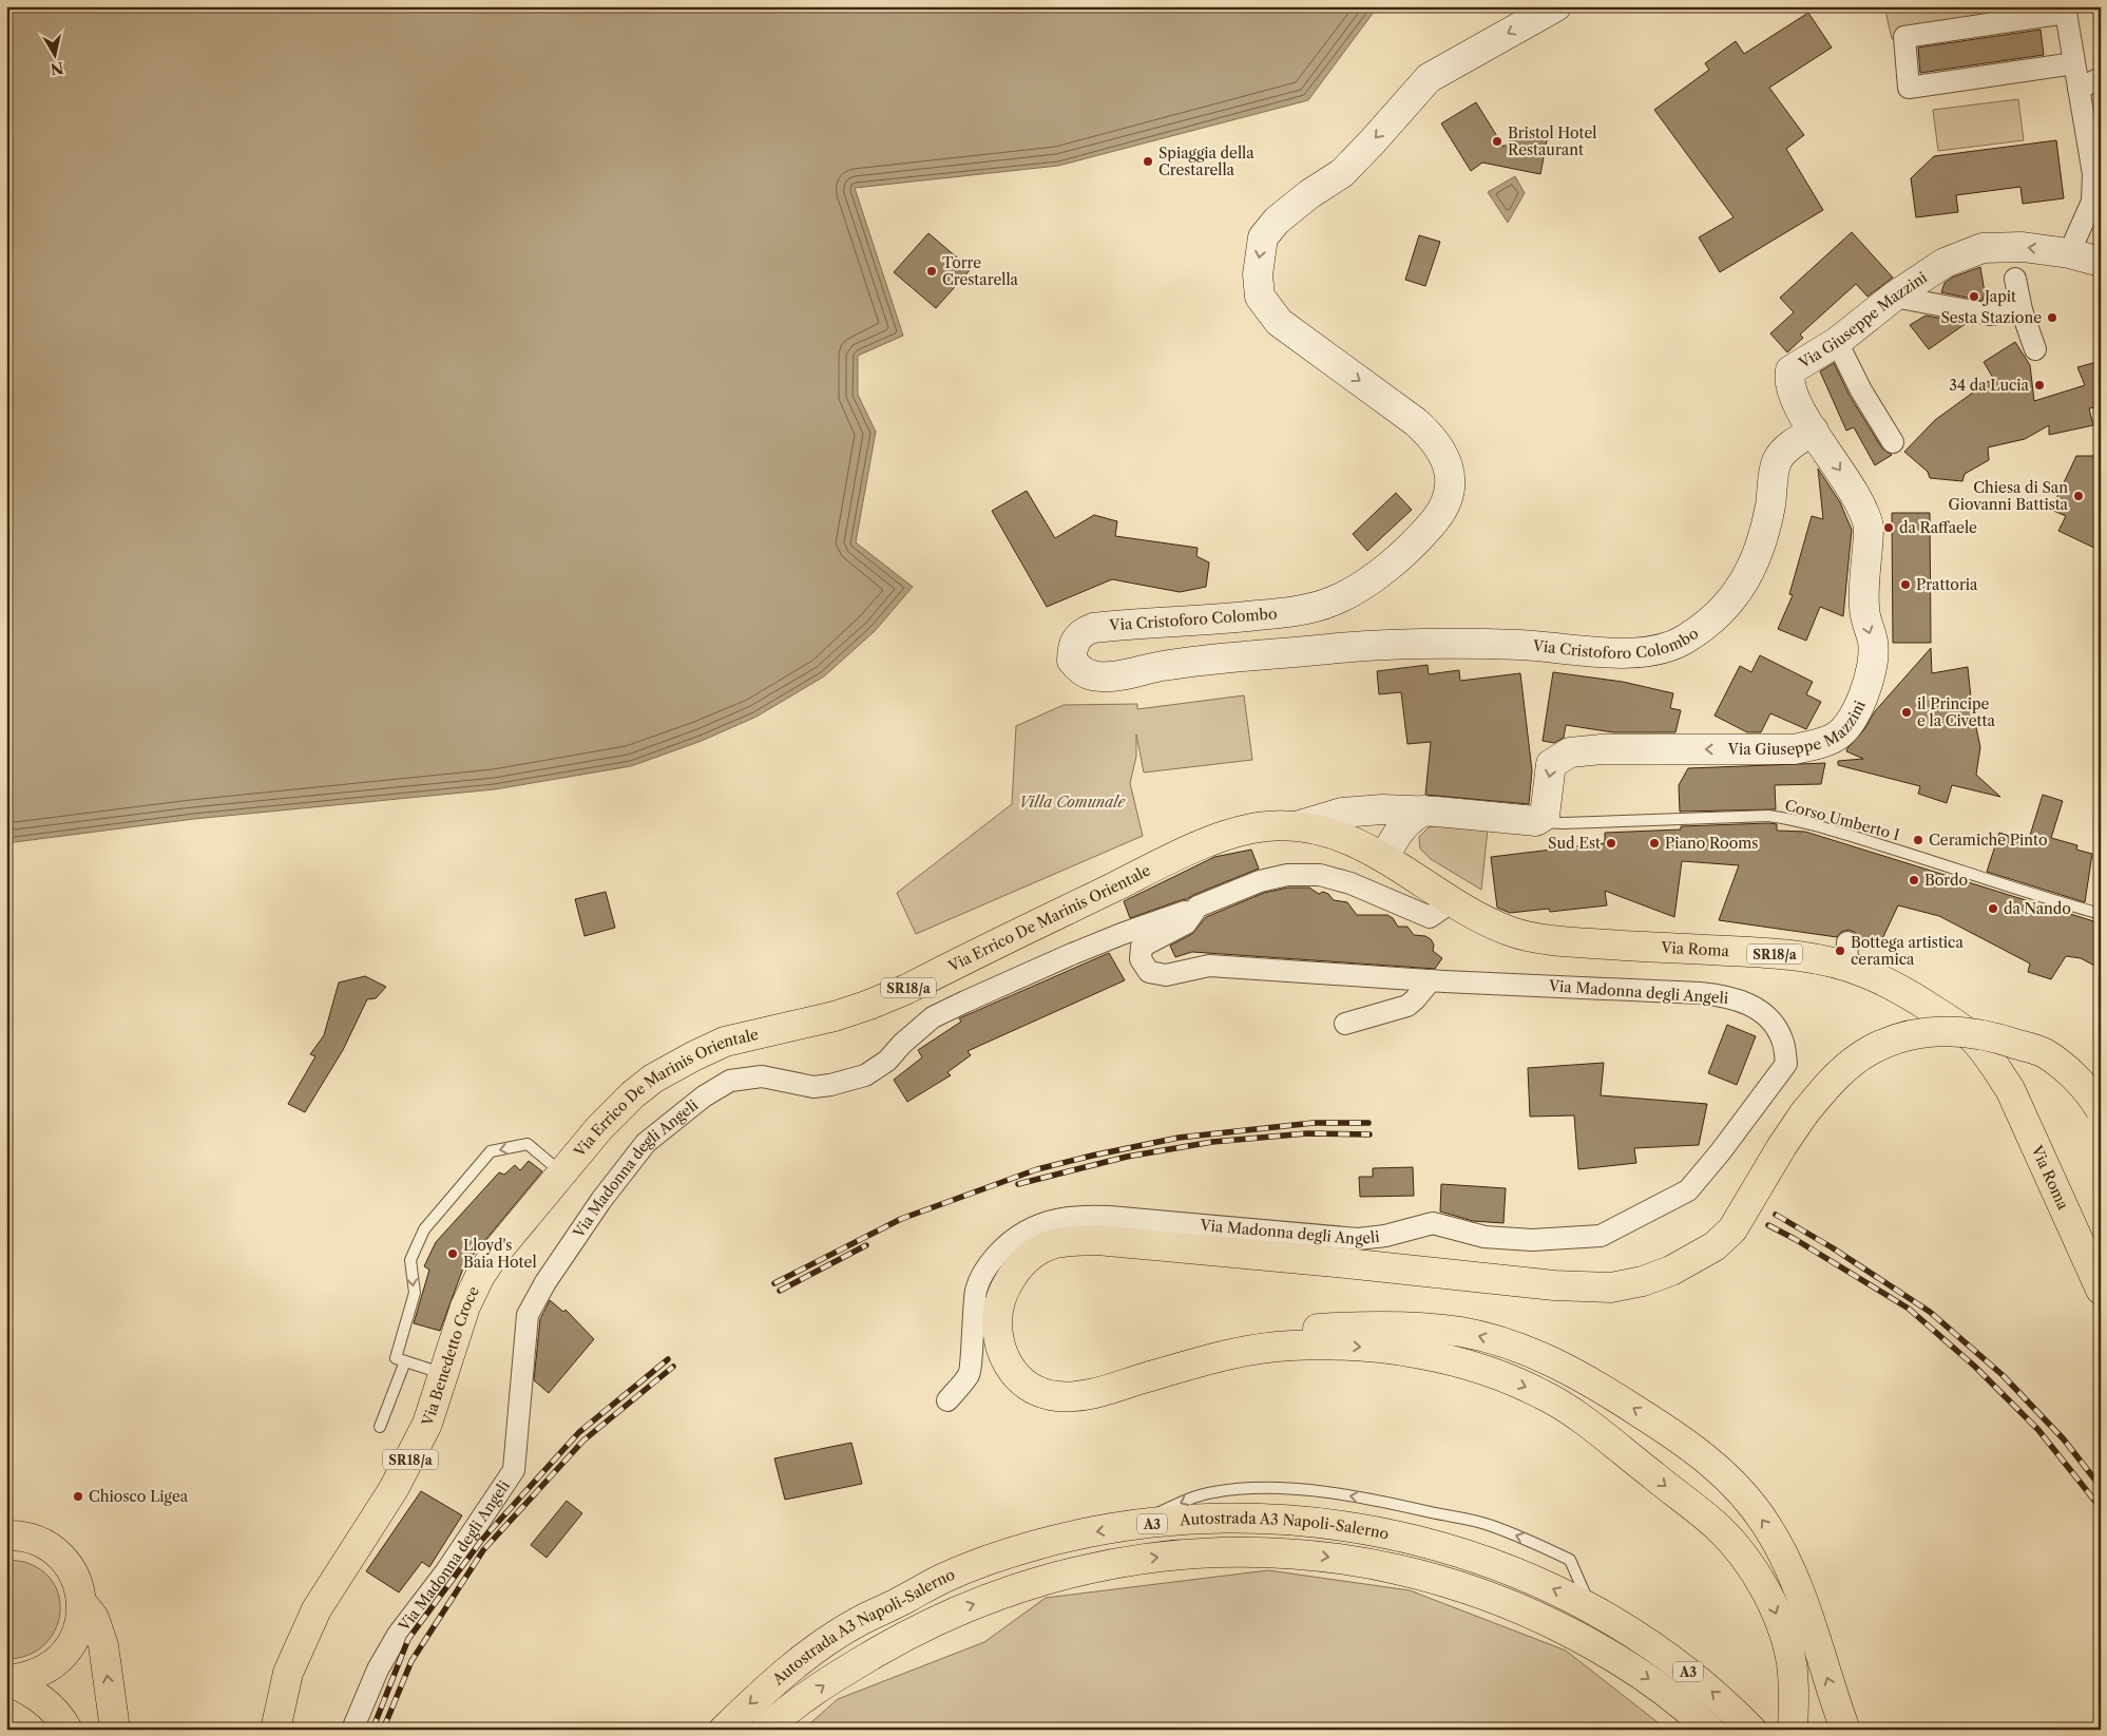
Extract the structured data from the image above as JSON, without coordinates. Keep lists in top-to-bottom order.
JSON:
{
  "streets": {
    "main road": [
      "Via Errico De Marinis Orientale",
      "Via Roma",
      "SR18/a",
      "Via Benedetto Croce",
      "A3",
      "Autostrada A3 Napoli-Salerno"
    ],
    "street": ["Via Giuseppe Mazzini", "Via Cristoforo Colombo", "Via Madonna degli Angeli"],
    "lane": ["Corso Umberto I"]
  },
  "crossings": [
    ["Via Giuseppe Mazzini", "Via Cristoforo Colombo"],
    ["Via Giuseppe Mazzini", "Corso Umberto I"],
    ["Via Errico De Marinis Orientale", "Via Roma"],
    ["Via Errico De Marinis Orientale", "Via Benedetto Croce"],
    ["Via Roma", "Via Madonna degli Angeli"]
  ],
  "parks": ["Villa Comunale"],
  "places": [
    "Bristol Hotel Restaurant",
    "Spiaggia della Crestarella",
    "Torre Crestarella",
    "Japit",
    "Sesta Stazione",
    "34 da Lucia",
    "Chiesa di San Giovanni Battista",
    "da Raffaele",
    "Prattoria",
    "il Principe e la Civetta",
    "Ceramiche Pinto",
    "Sud Est",
    "Piano Rooms",
    "Bordo",
    "da Nando",
    "Bottega artistica ceramica",
    "Lloyd's Baia Hotel",
    "Chiosco Ligea"
  ],
  "north": "bottom"
}
